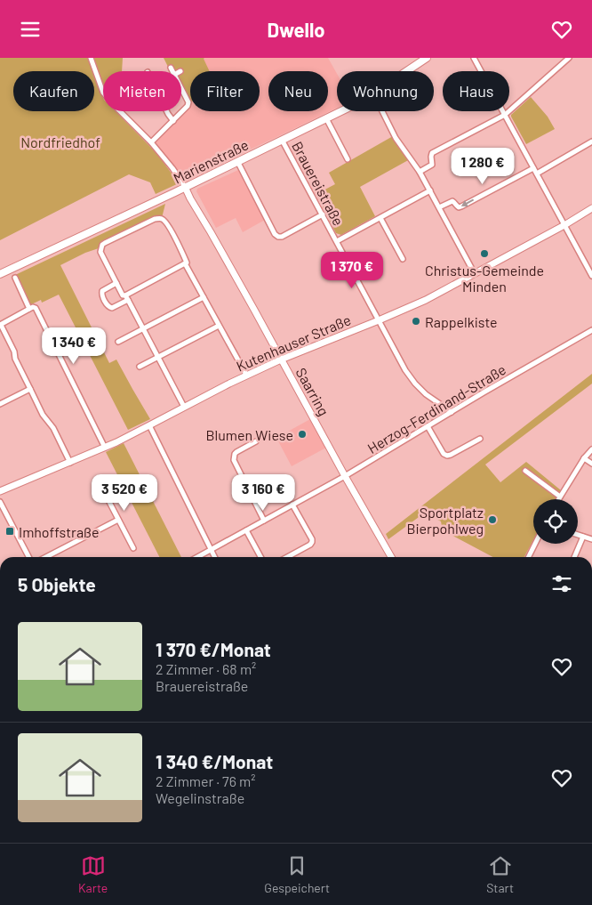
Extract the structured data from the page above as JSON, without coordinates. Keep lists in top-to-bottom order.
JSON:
{
  "streets": {
    "main road": ["Marienstraße"],
    "street": [
      "Brauereistraße",
      "Kutenhauser Straße",
      "Saarring",
      "Herzog-Ferdinand-Straße"
    ]
  },
  "crossings": [
    ["Marienstraße", "Brauereistraße"],
    ["Marienstraße", "Saarring"],
    ["Brauereistraße", "Kutenhauser Straße"],
    ["Brauereistraße", "Herzog-Ferdinand-Straße"],
    ["Kutenhauser Straße", "Saarring"],
    ["Saarring", "Herzog-Ferdinand-Straße"]
  ],
  "parks": ["Nordfriedhof"],
  "places": {
    "other": [
      "Christus-Gemeinde Minden",
      "Rappelkiste",
      "Blumen Wiese",
      "Sportplatz Bierpohlweg"
    ],
    "transit": ["Imhoffstraße"]
  },
  "page": {
    "header": "Dwello",
    "chip": [
      "Kaufen",
      "Mieten",
      "Filter",
      "Neu",
      "Wohnung",
      "Haus"
    ],
    "price": [
      "1 280 €",
      "1 370 €",
      "1 340 €",
      "3 520 €",
      "3 160 €"
    ],
    "heading": "5 Objekte",
    "list": [
      {
        "name": "1 370 €/Monat",
        "note": "2 Zimmer · 68 m² · Brauereistraße"
      },
      {
        "name": "1 340 €/Monat",
        "note": "2 Zimmer · 76 m² · Wegelinstraße"
      }
    ],
    "tabs": ["Karte", "Gespeichert", "Start"]
  }
}
